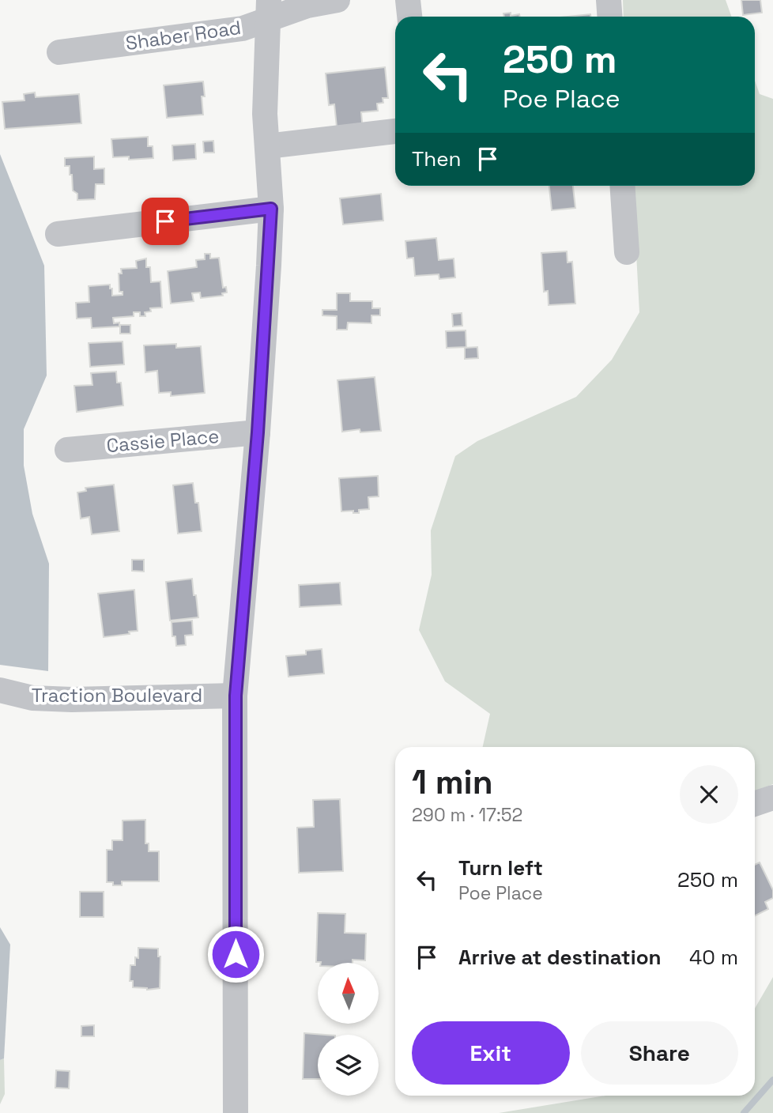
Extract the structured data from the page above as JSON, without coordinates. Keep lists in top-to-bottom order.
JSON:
{
  "streets": {
    "street": ["Shaber Road", "Cassie Place", "Traction Boulevard"]
  },
  "north": "top",
  "page": {
    "turn": ["250 m", "Poe Place"],
    "then": "Then",
    "heading": ["1 min", "290 m · 17:52"],
    "list": [
      {
        "name": "Turn left",
        "note": "Poe Place",
        "value": "250 m"
      },
      {
        "name": "Arrive at destination",
        "value": "40 m"
      }
    ],
    "buttons": ["Exit", "Share"]
  }
}
